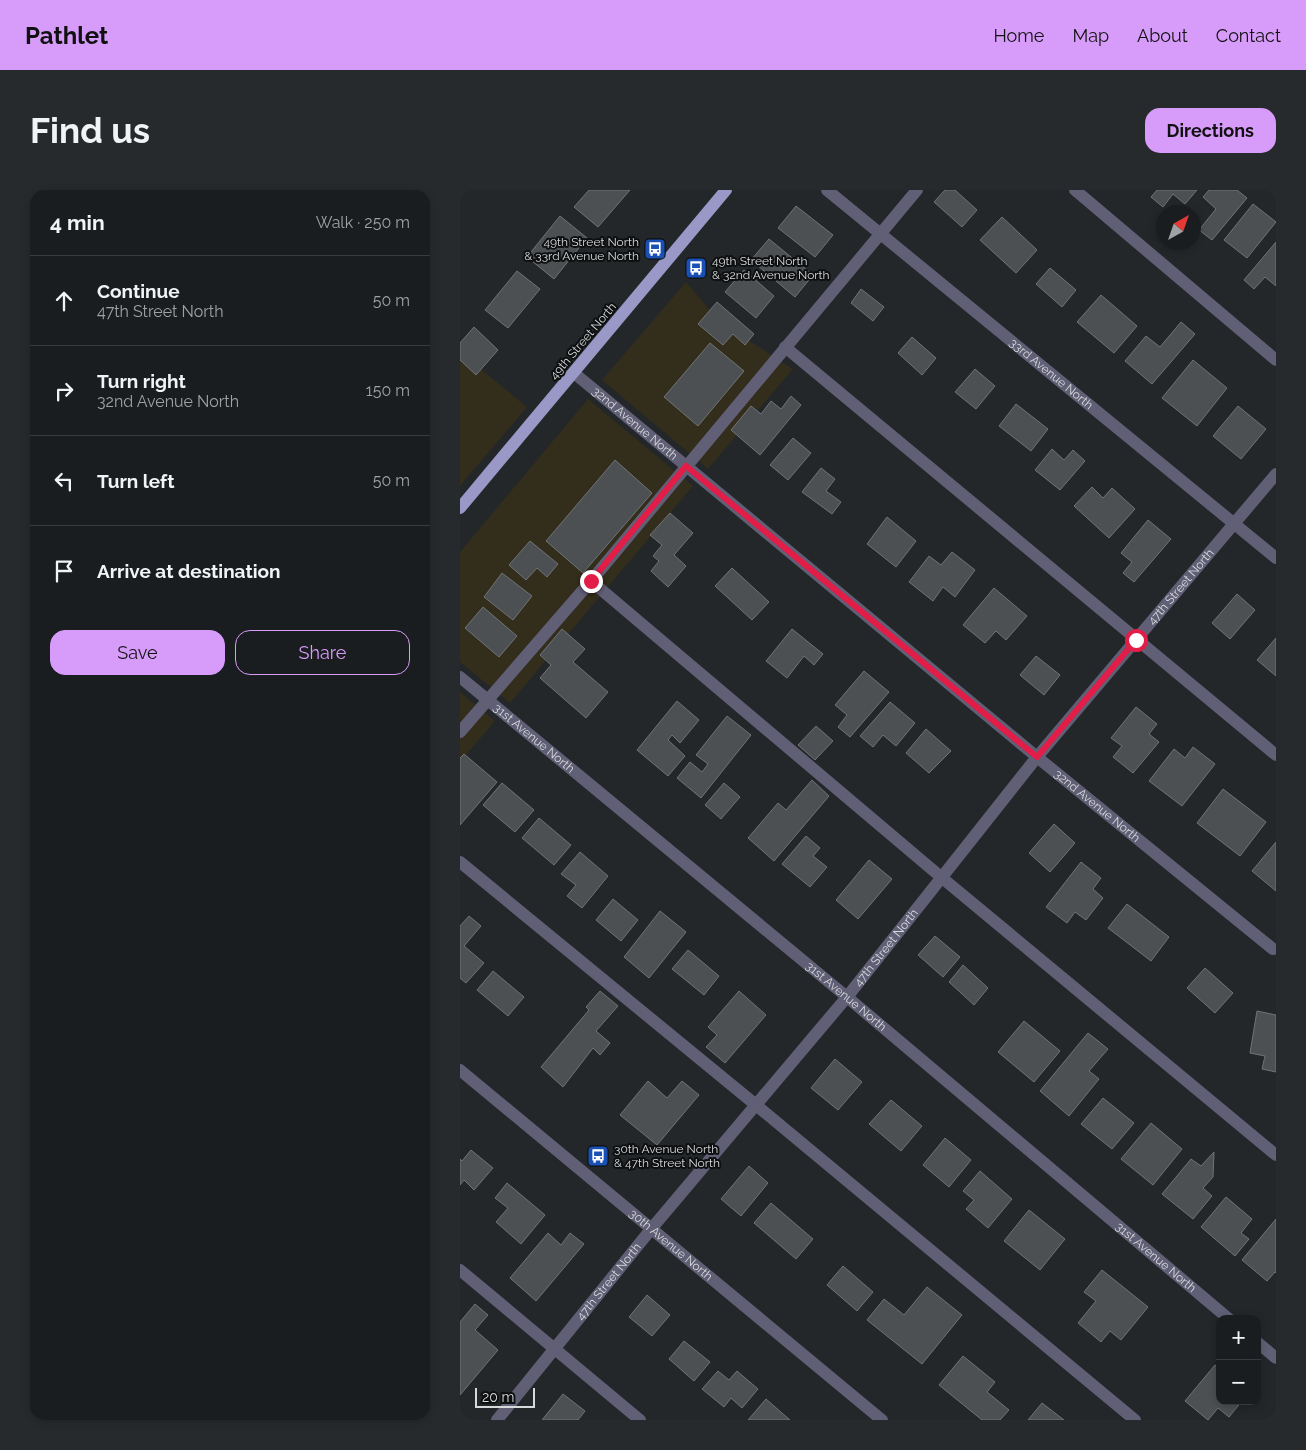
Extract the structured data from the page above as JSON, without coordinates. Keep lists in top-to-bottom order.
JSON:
{
  "streets": {
    "main road": ["49th Street North"],
    "street": [
      "33rd Avenue North",
      "32nd Avenue North",
      "47th Street North",
      "31st Avenue North",
      "30th Avenue North"
    ]
  },
  "crossings": [
    ["49th Street North", "32nd Avenue North"],
    ["33rd Avenue North", "47th Street North"],
    ["32nd Avenue North", "47th Street North"],
    ["47th Street North", "31st Avenue North"],
    ["47th Street North", "30th Avenue North"]
  ],
  "places": {
    "bus stop": ["49th Street North & 33rd Avenue North", "49th Street North & 32nd Avenue North", "30th Avenue North & 47th Street North"]
  },
  "scale_bar": "20 m",
  "north": "top right",
  "page": {
    "header": "Pathlet",
    "nav": [
      "Home",
      "Map",
      "About",
      "Contact"
    ],
    "buttons": [
      "Directions",
      ["Save", "Share"]
    ],
    "title": "Find us",
    "heading": ["4 min", "Walk · 250 m"],
    "list": [
      ["Continue", "47th Street North", "50 m"],
      ["Turn right", "32nd Avenue North", "150 m"],
      ["Turn left", "50 m"],
      "Arrive at destination"
    ],
    "map_buttons": ["+", "−"],
    "scale": "20 m"
  }
}
